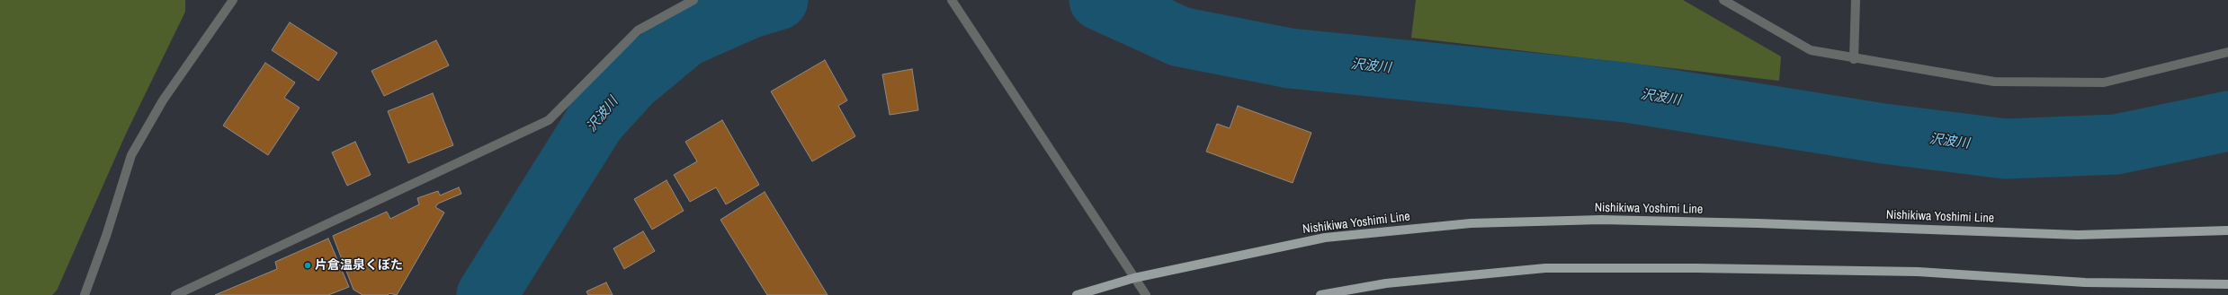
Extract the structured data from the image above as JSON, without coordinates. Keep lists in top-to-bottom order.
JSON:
{
  "streets": {
    "main road": ["Nishikiwa Yoshimi Line"]
  },
  "water": ["沢波川"],
  "places": ["片倉温泉くぼた"]
}
